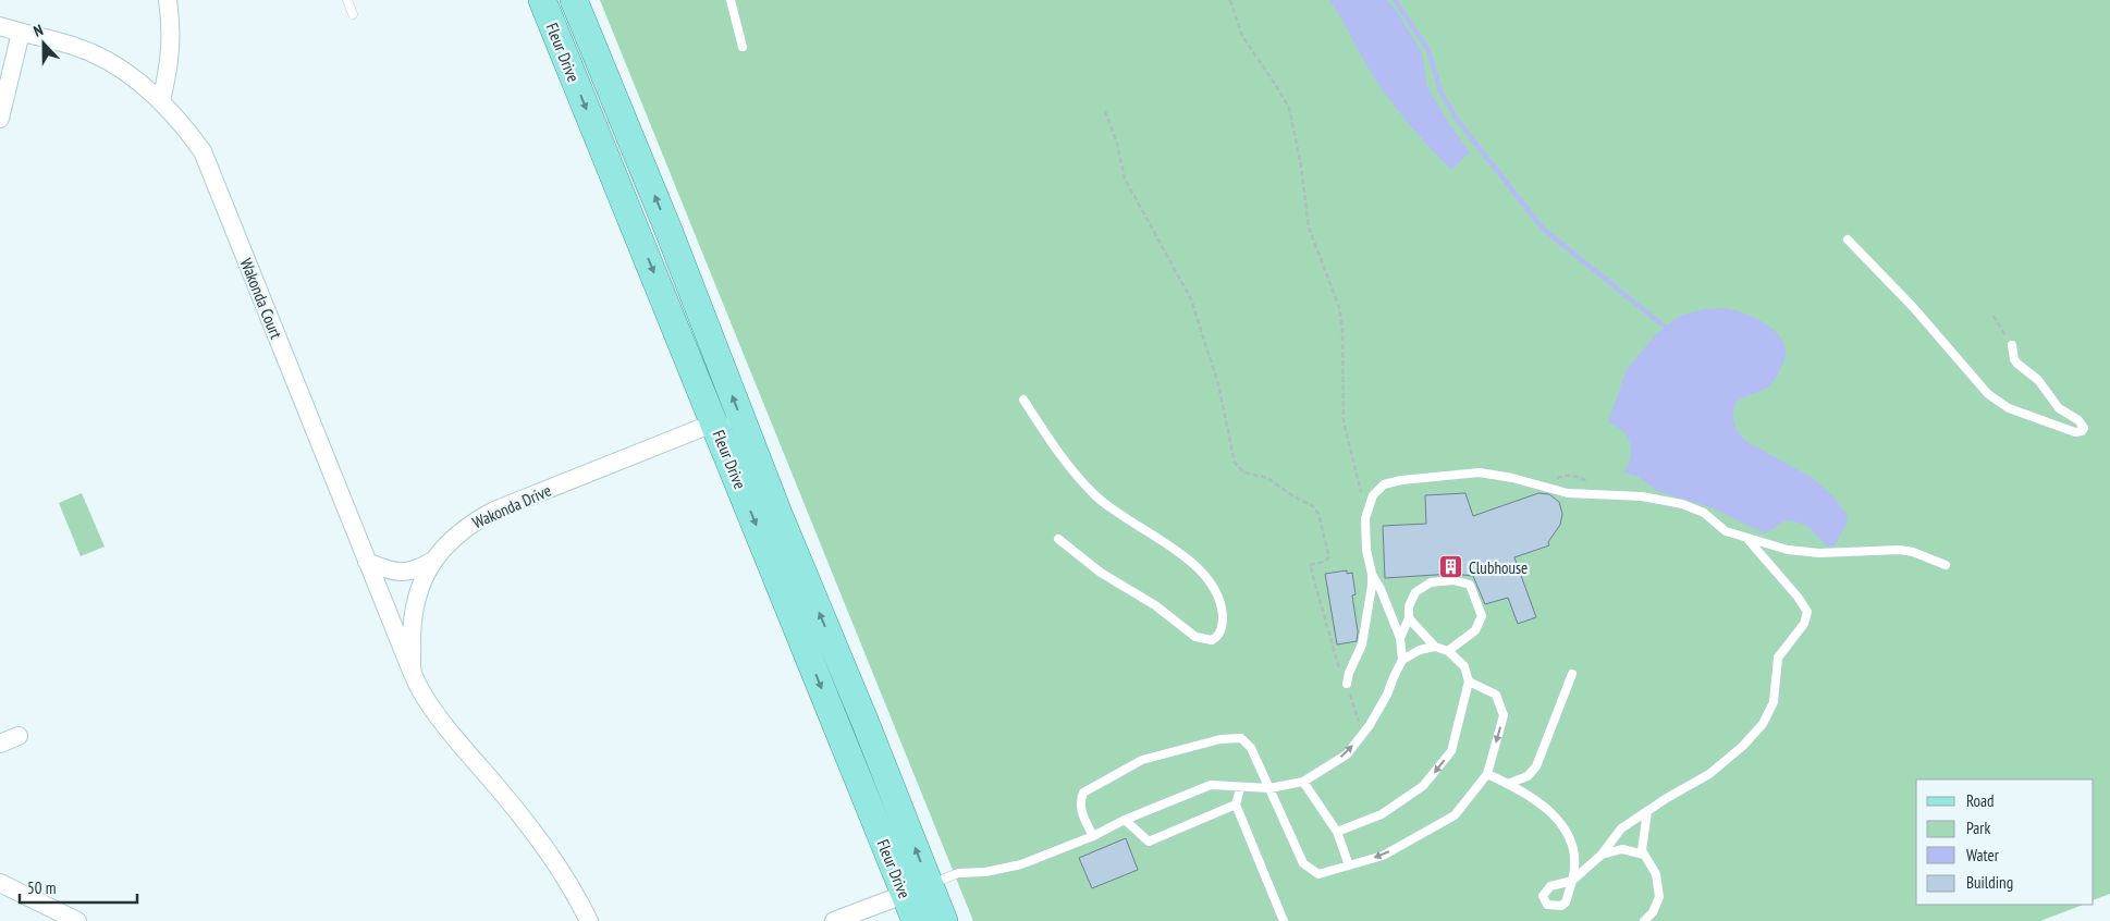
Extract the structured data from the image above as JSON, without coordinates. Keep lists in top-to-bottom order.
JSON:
{
  "streets": {
    "main road": ["Fleur Drive"],
    "street": ["Wakonda Court", "Wakonda Drive"]
  },
  "crossings": [
    ["Fleur Drive", "Wakonda Drive"],
    ["Wakonda Court", "Wakonda Drive"]
  ],
  "places": {
    "building": ["Clubhouse"]
  },
  "legend": [
    "Road",
    "Park",
    "Water",
    "Building"
  ],
  "scale_bar": "50 m",
  "north": "top"
}
